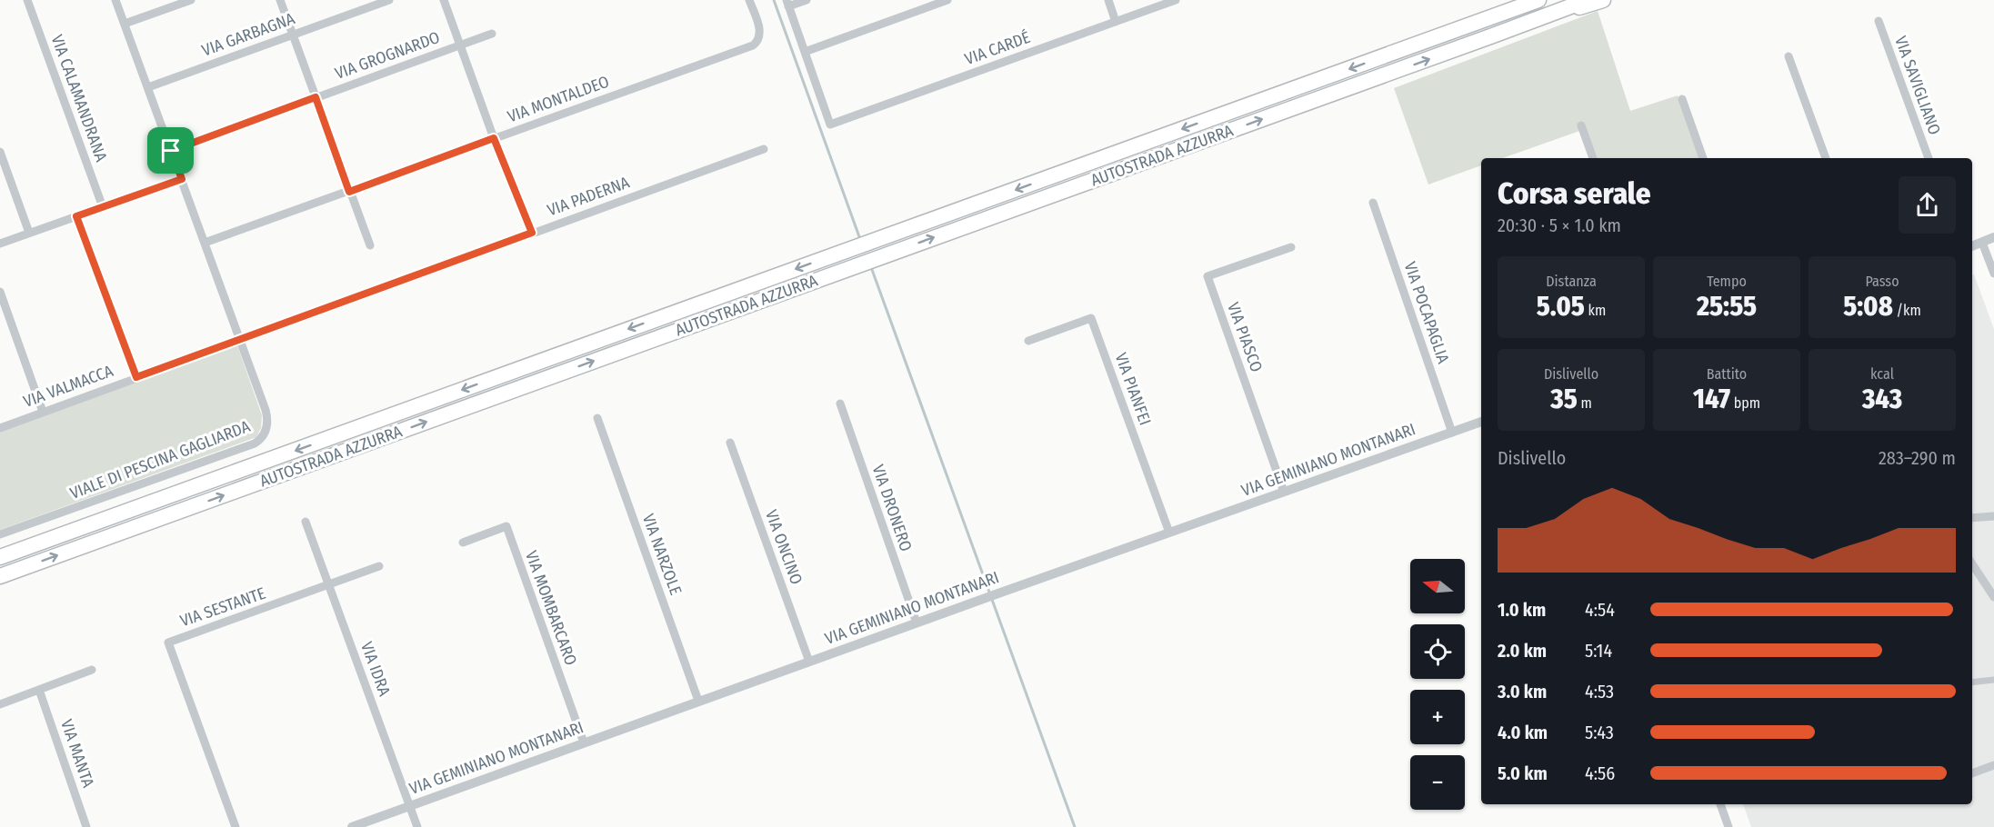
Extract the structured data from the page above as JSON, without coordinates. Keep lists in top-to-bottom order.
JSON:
{
  "streets": {
    "highway": ["AUTOSTRADA AZZURRA"],
    "street": [
      "VIA GARBAGNA",
      "VIA CARDÉ",
      "VIA GROGNARDO",
      "VIA SAVIGLIANO",
      "VIA CALAMANDRANA",
      "VIA MONTALDEO",
      "VIA PADERNA",
      "VIA POCAPAGLIA",
      "VIA PIASCO",
      "VIA VALMACCA",
      "VIA PIANFEI",
      "VIALE DI PESCINA GAGLIARDA",
      "VIA GEMINIANO MONTANARI",
      "VIA DRONERO",
      "VIA ONCINO",
      "VIA NARZOLE",
      "VIA SESTANTE",
      "VIA MOMBARCARO",
      "VIA IDRA",
      "VIA MANTA"
    ]
  },
  "crossings": [
    ["VIA GARBAGNA", "VIALE DI PESCINA GAGLIARDA"],
    ["VIA GROGNARDO", "VIALE DI PESCINA GAGLIARDA"],
    ["VIA MONTALDEO", "VIALE DI PESCINA GAGLIARDA"],
    ["VIA PADERNA", "VIA VALMACCA"],
    ["VIA PADERNA", "VIALE DI PESCINA GAGLIARDA"],
    ["VIA POCAPAGLIA", "VIA GEMINIANO MONTANARI"],
    ["VIA PIASCO", "VIA GEMINIANO MONTANARI"],
    ["VIA VALMACCA", "VIALE DI PESCINA GAGLIARDA"],
    ["VIA PIANFEI", "VIA GEMINIANO MONTANARI"],
    ["VIA GEMINIANO MONTANARI", "VIA DRONERO"],
    ["VIA GEMINIANO MONTANARI", "VIA ONCINO"],
    ["VIA GEMINIANO MONTANARI", "VIA NARZOLE"],
    ["VIA GEMINIANO MONTANARI", "VIA MOMBARCARO"],
    ["VIA GEMINIANO MONTANARI", "VIA IDRA"],
    ["VIA SESTANTE", "VIA IDRA"]
  ],
  "north": "left",
  "page": {
    "heading": ["Corsa serale", "20:30 · 5 × 1.0 km"],
    "stats": [
      ["Distanza", "5.05 km"],
      ["Tempo", "25:55"],
      ["Passo", "5:08 /km"],
      ["Dislivello", "35 m"],
      ["Battito", "147 bpm"],
      ["kcal", "343"]
    ],
    "chart": ["Dislivello", "283–290 m"],
    "map_buttons": ["+", "−"],
    "list": [
      {
        "name": "1.0 km",
        "note": "4:54"
      },
      {
        "name": "2.0 km",
        "note": "5:14"
      },
      {
        "name": "3.0 km",
        "note": "4:53"
      },
      {
        "name": "4.0 km",
        "note": "5:43"
      },
      {
        "name": "5.0 km",
        "note": "4:56"
      }
    ]
  }
}
